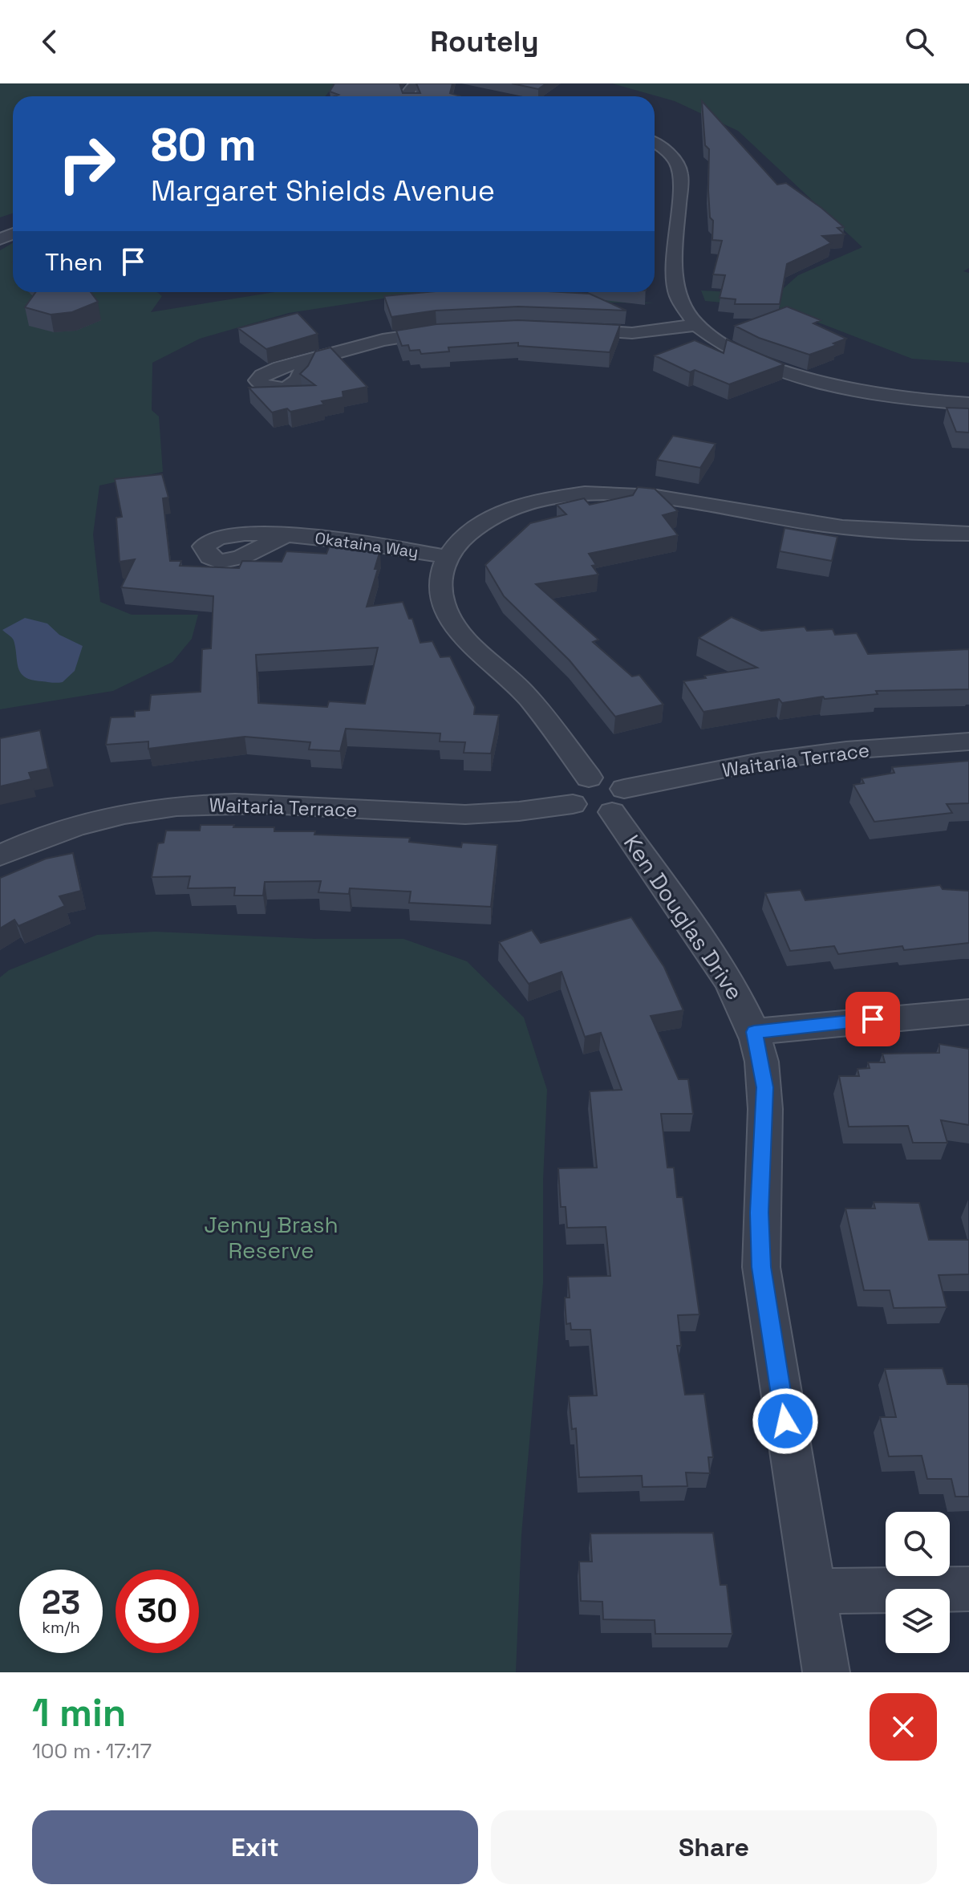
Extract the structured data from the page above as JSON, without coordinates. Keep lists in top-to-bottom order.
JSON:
{
  "streets": {
    "street": ["Okataina Way", "Waitaria Terrace", "Ken Douglas Drive"]
  },
  "crossings": [
    ["Waitaria Terrace", "Ken Douglas Drive"]
  ],
  "parks": ["Jenny Brash Reserve"],
  "page": {
    "header": "Routely",
    "turn": ["80 m", "Margaret Shields Avenue"],
    "then": "Then",
    "speed": "23 km/h",
    "limit": "30",
    "heading": ["1 min", "100 m · 17:17"],
    "buttons": ["Exit", "Share"]
  }
}
